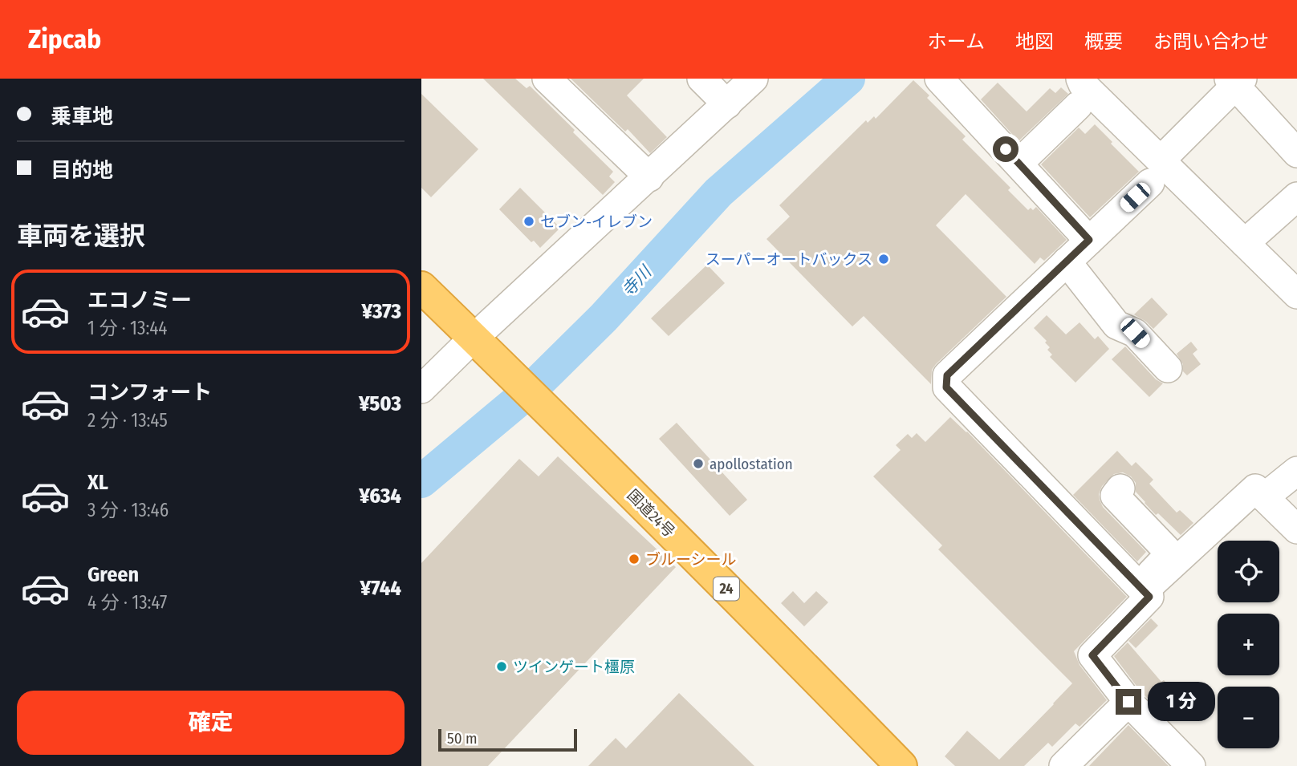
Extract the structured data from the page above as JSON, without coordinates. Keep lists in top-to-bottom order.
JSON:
{
  "streets": {
    "highway": ["国道24号", "24"]
  },
  "water": ["寺川"],
  "places": [
    "セブン-イレブン",
    "スーパーオートバックス",
    "apollostation",
    "ブルーシール",
    "ツインゲート橿原"
  ],
  "scale_bar": "50 m",
  "page": {
    "header": "Zipcab",
    "nav": [
      "ホーム",
      "地図",
      "概要",
      "お問い合わせ"
    ],
    "banner": ["乗車地", "目的地"],
    "heading": "車両を選択",
    "list": [
      {
        "name": "エコノミー",
        "note": "1 分 · 13:44",
        "value": "¥373"
      },
      {
        "name": "コンフォート",
        "note": "2 分 · 13:45",
        "value": "¥503"
      },
      {
        "name": "XL",
        "note": "3 分 · 13:46",
        "value": "¥634"
      },
      {
        "name": "Green",
        "note": "4 分 · 13:47",
        "value": "¥744"
      }
    ],
    "map_buttons": ["+", "−"],
    "buttons": "確定",
    "bubble": "1 分",
    "scale": "50 m"
  }
}
